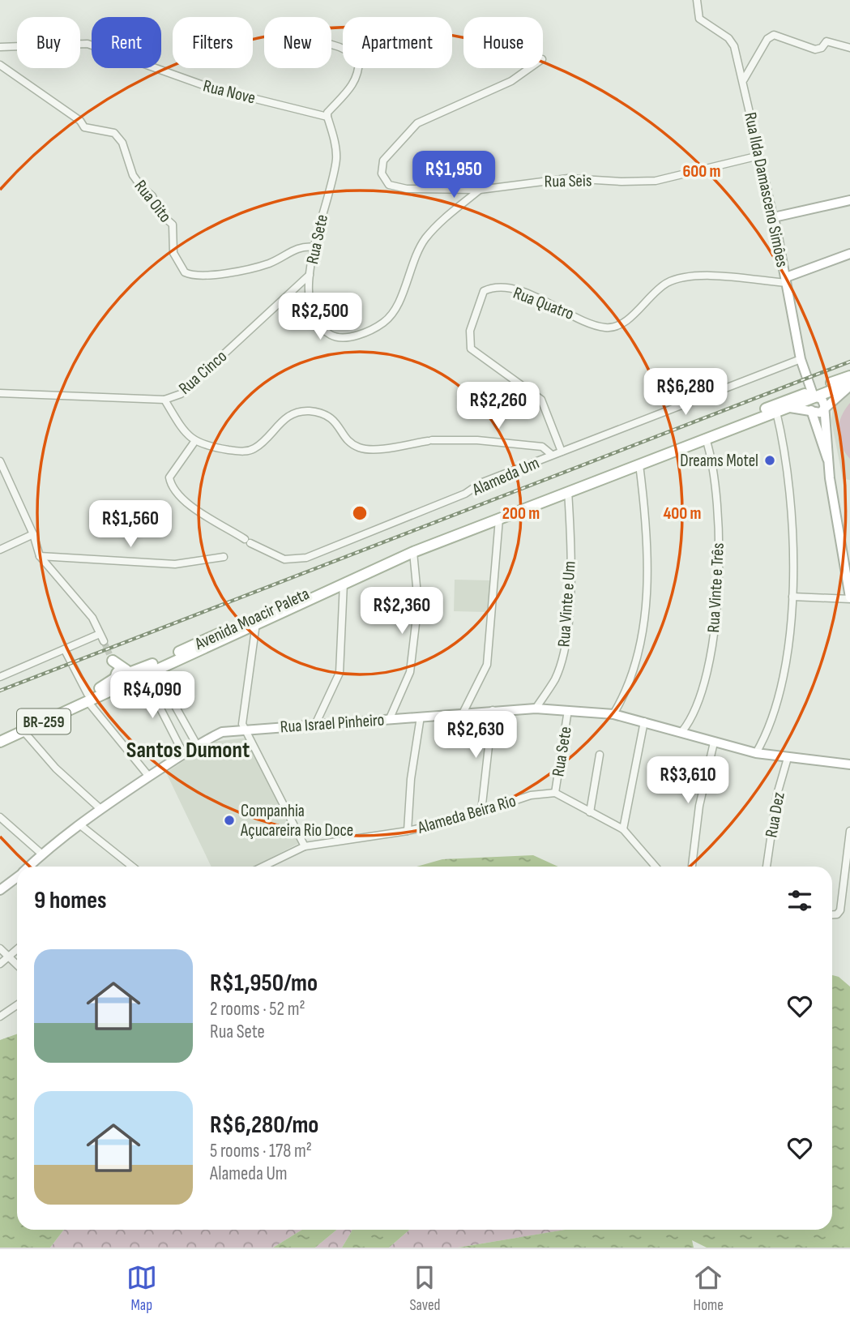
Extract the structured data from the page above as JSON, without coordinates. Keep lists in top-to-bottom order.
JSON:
{
  "streets": {
    "main road": ["Avenida Moacir Paleta", "BR-259"],
    "street": [
      "Rua Nove",
      "Rua Seis",
      "Rua Ilda Damasceno Simôes",
      "Rua Oito",
      "Rua Sete",
      "Rua Quatro",
      "Rua Cinco",
      "Alameda Um",
      "Rua Vinte e Três",
      "Rua Vinte e Um",
      "Rua Israel Pinheiro",
      "Alameda Beira Rio",
      "Rua Dez"
    ]
  },
  "crossings": [
    ["Rua Nove", "Rua Sete"],
    ["Rua Seis", "Rua Ilda Damasceno Simôes"],
    ["Rua Seis", "Rua Sete"],
    ["Rua Ilda Damasceno Simôes", "Rua Quatro"],
    ["Rua Ilda Damasceno Simôes", "Alameda Um"],
    ["Rua Ilda Damasceno Simôes", "Avenida Moacir Paleta"],
    ["Rua Oito", "Rua Sete"],
    ["Rua Sete", "Rua Cinco"],
    ["Rua Sete", "Rua Israel Pinheiro"],
    ["Rua Sete", "Alameda Beira Rio"],
    ["Rua Quatro", "Alameda Um"],
    ["Rua Vinte e Três", "Avenida Moacir Paleta"],
    ["Rua Vinte e Três", "Rua Israel Pinheiro"],
    ["Rua Vinte e Um", "Avenida Moacir Paleta"],
    ["Rua Vinte e Um", "Rua Israel Pinheiro"],
    ["Rua Israel Pinheiro", "Rua Dez"]
  ],
  "districts": ["Santos Dumont"],
  "places": ["Dreams Motel", "Companhia Açucareira Rio Doce"],
  "page": {
    "chip": [
      "Buy",
      "Rent",
      "Filters",
      "New",
      "Apartment",
      "House"
    ],
    "price": [
      "R$1,950",
      "R$2,500",
      "R$6,280",
      "R$2,260",
      "R$1,560",
      "R$2,360",
      "R$4,090",
      "R$2,630",
      "R$3,610"
    ],
    "heading": "9 homes",
    "list": [
      {
        "name": "R$1,950/mo",
        "note": "2 rooms · 52 m² · Rua Sete"
      },
      {
        "name": "R$6,280/mo",
        "note": "5 rooms · 178 m² · Alameda Um"
      }
    ],
    "tabs": ["Map", "Saved", "Home"]
  },
  "rings": ["600 m", "200 m", "400 m"]
}
